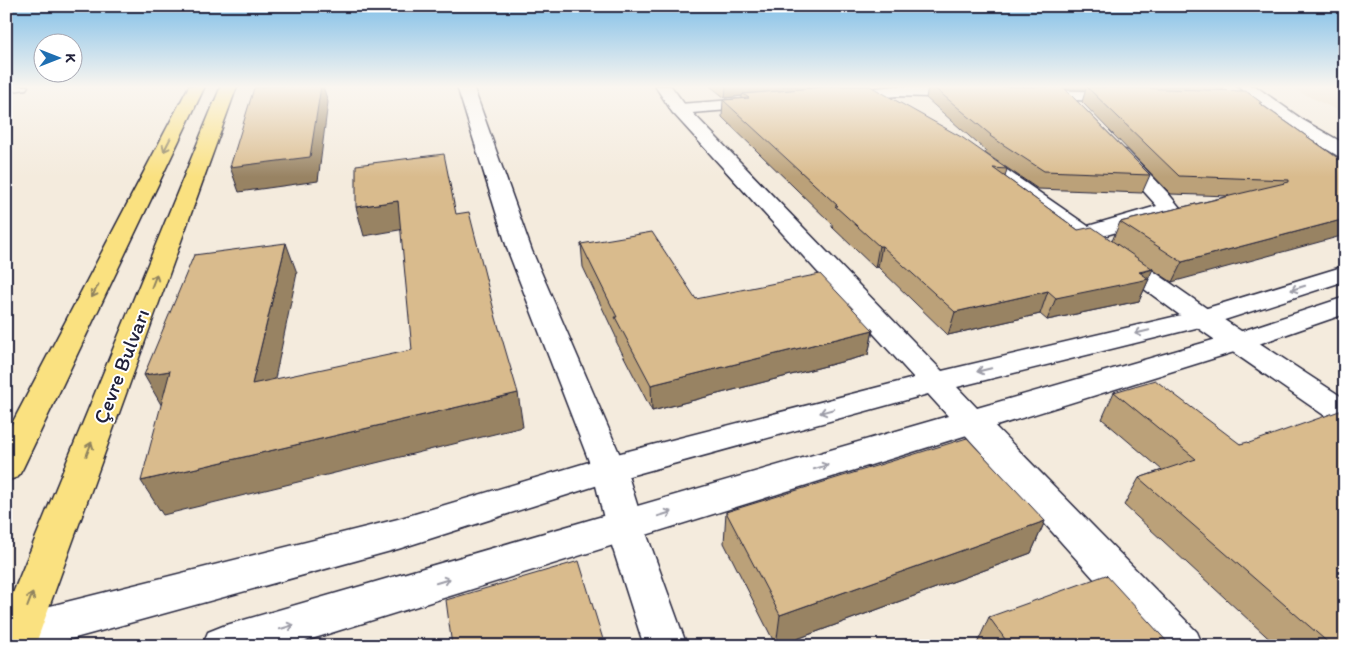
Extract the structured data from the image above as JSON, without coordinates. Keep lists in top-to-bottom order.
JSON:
{
  "streets": {
    "main road": ["Çevre Bulvarı"]
  },
  "north": "right"
}
